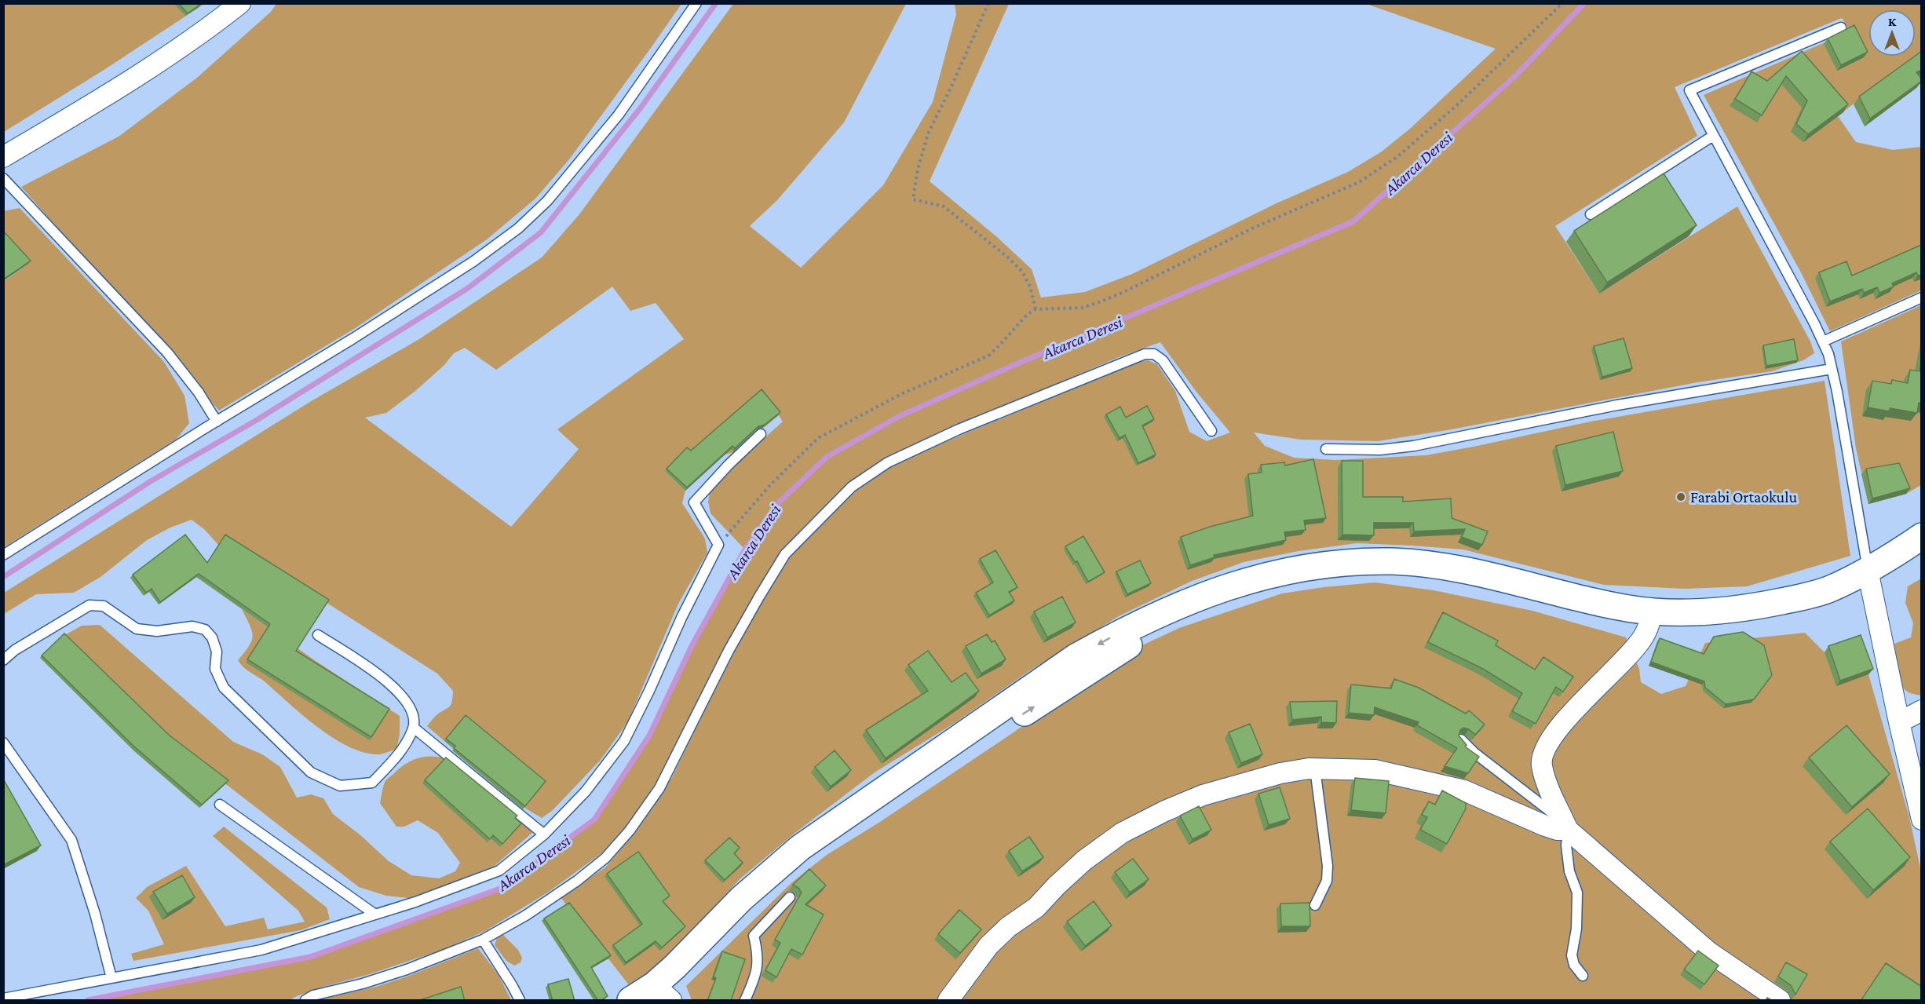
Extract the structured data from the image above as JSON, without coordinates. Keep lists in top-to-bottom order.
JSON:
{
  "water": ["Akarca Deresi"],
  "places": ["Farabi Ortaokulu"],
  "north": "top"
}
